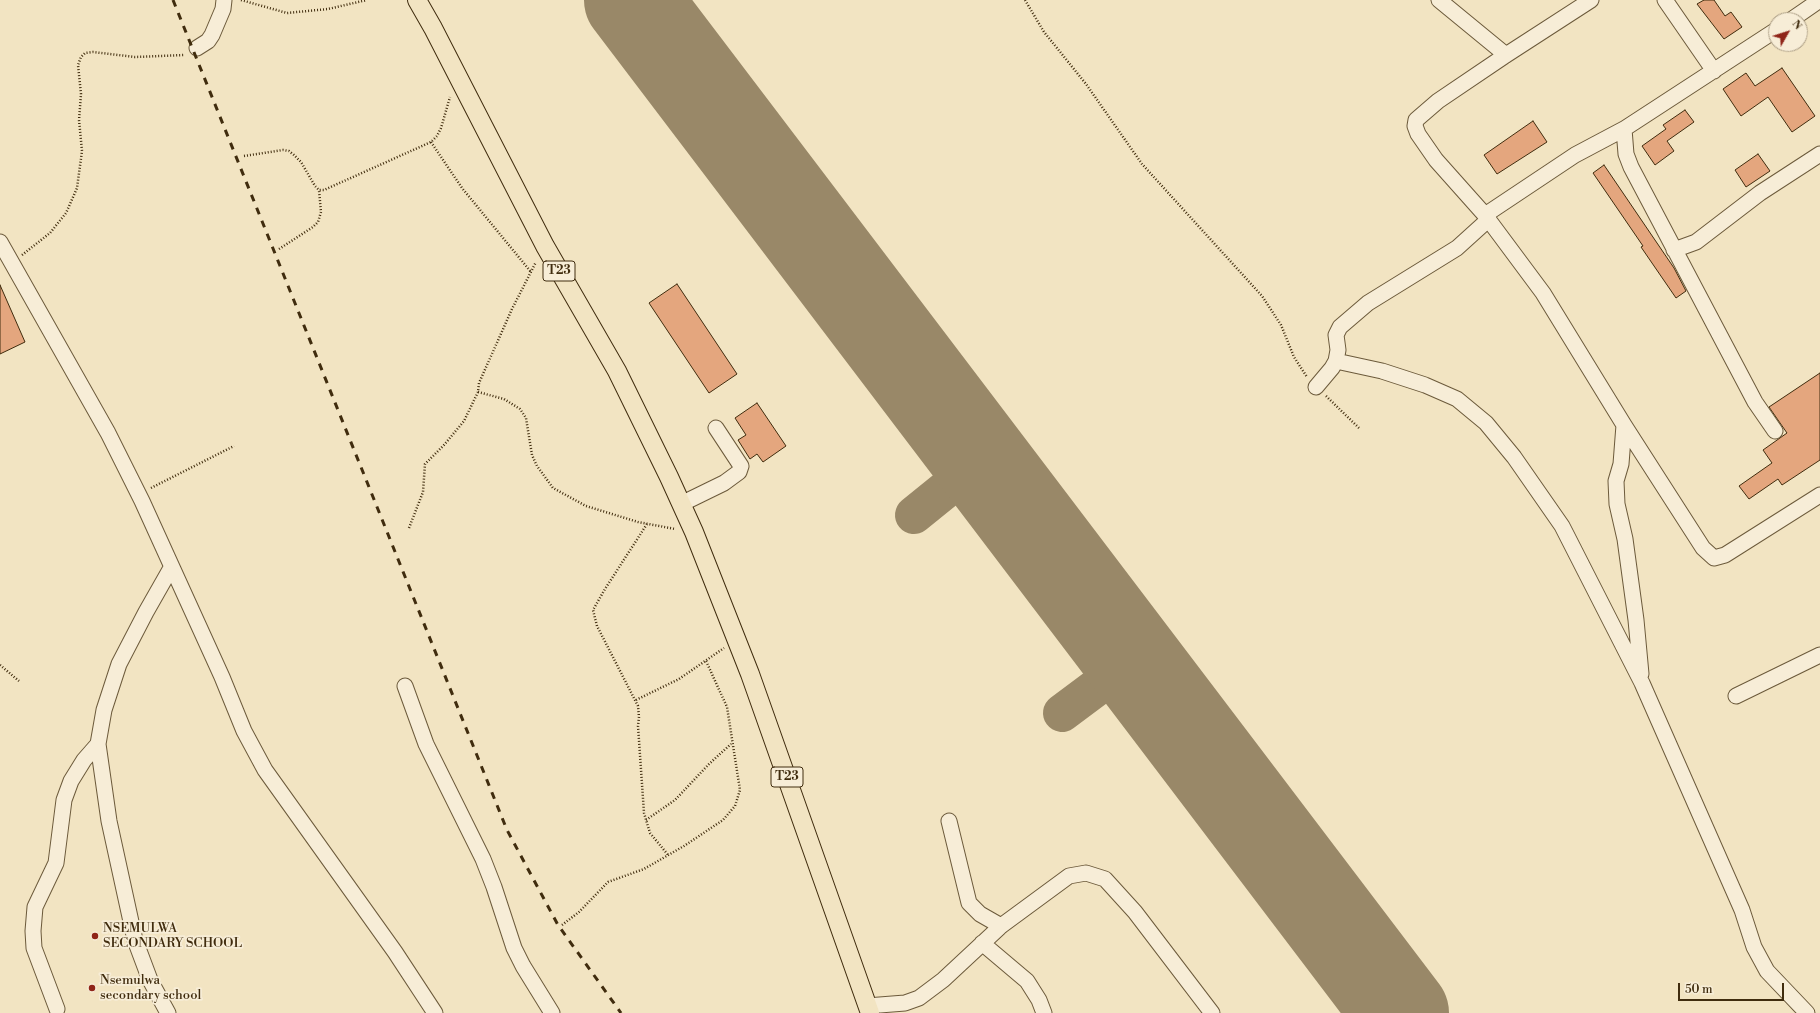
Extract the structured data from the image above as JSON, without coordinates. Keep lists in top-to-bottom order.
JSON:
{
  "streets": {
    "main road": ["T23"]
  },
  "places": ["NSEMULWA SECONDARY SCHOOL", "Nsemulwa secondary school"],
  "scale_bar": "50 m",
  "north": "top right"
}
